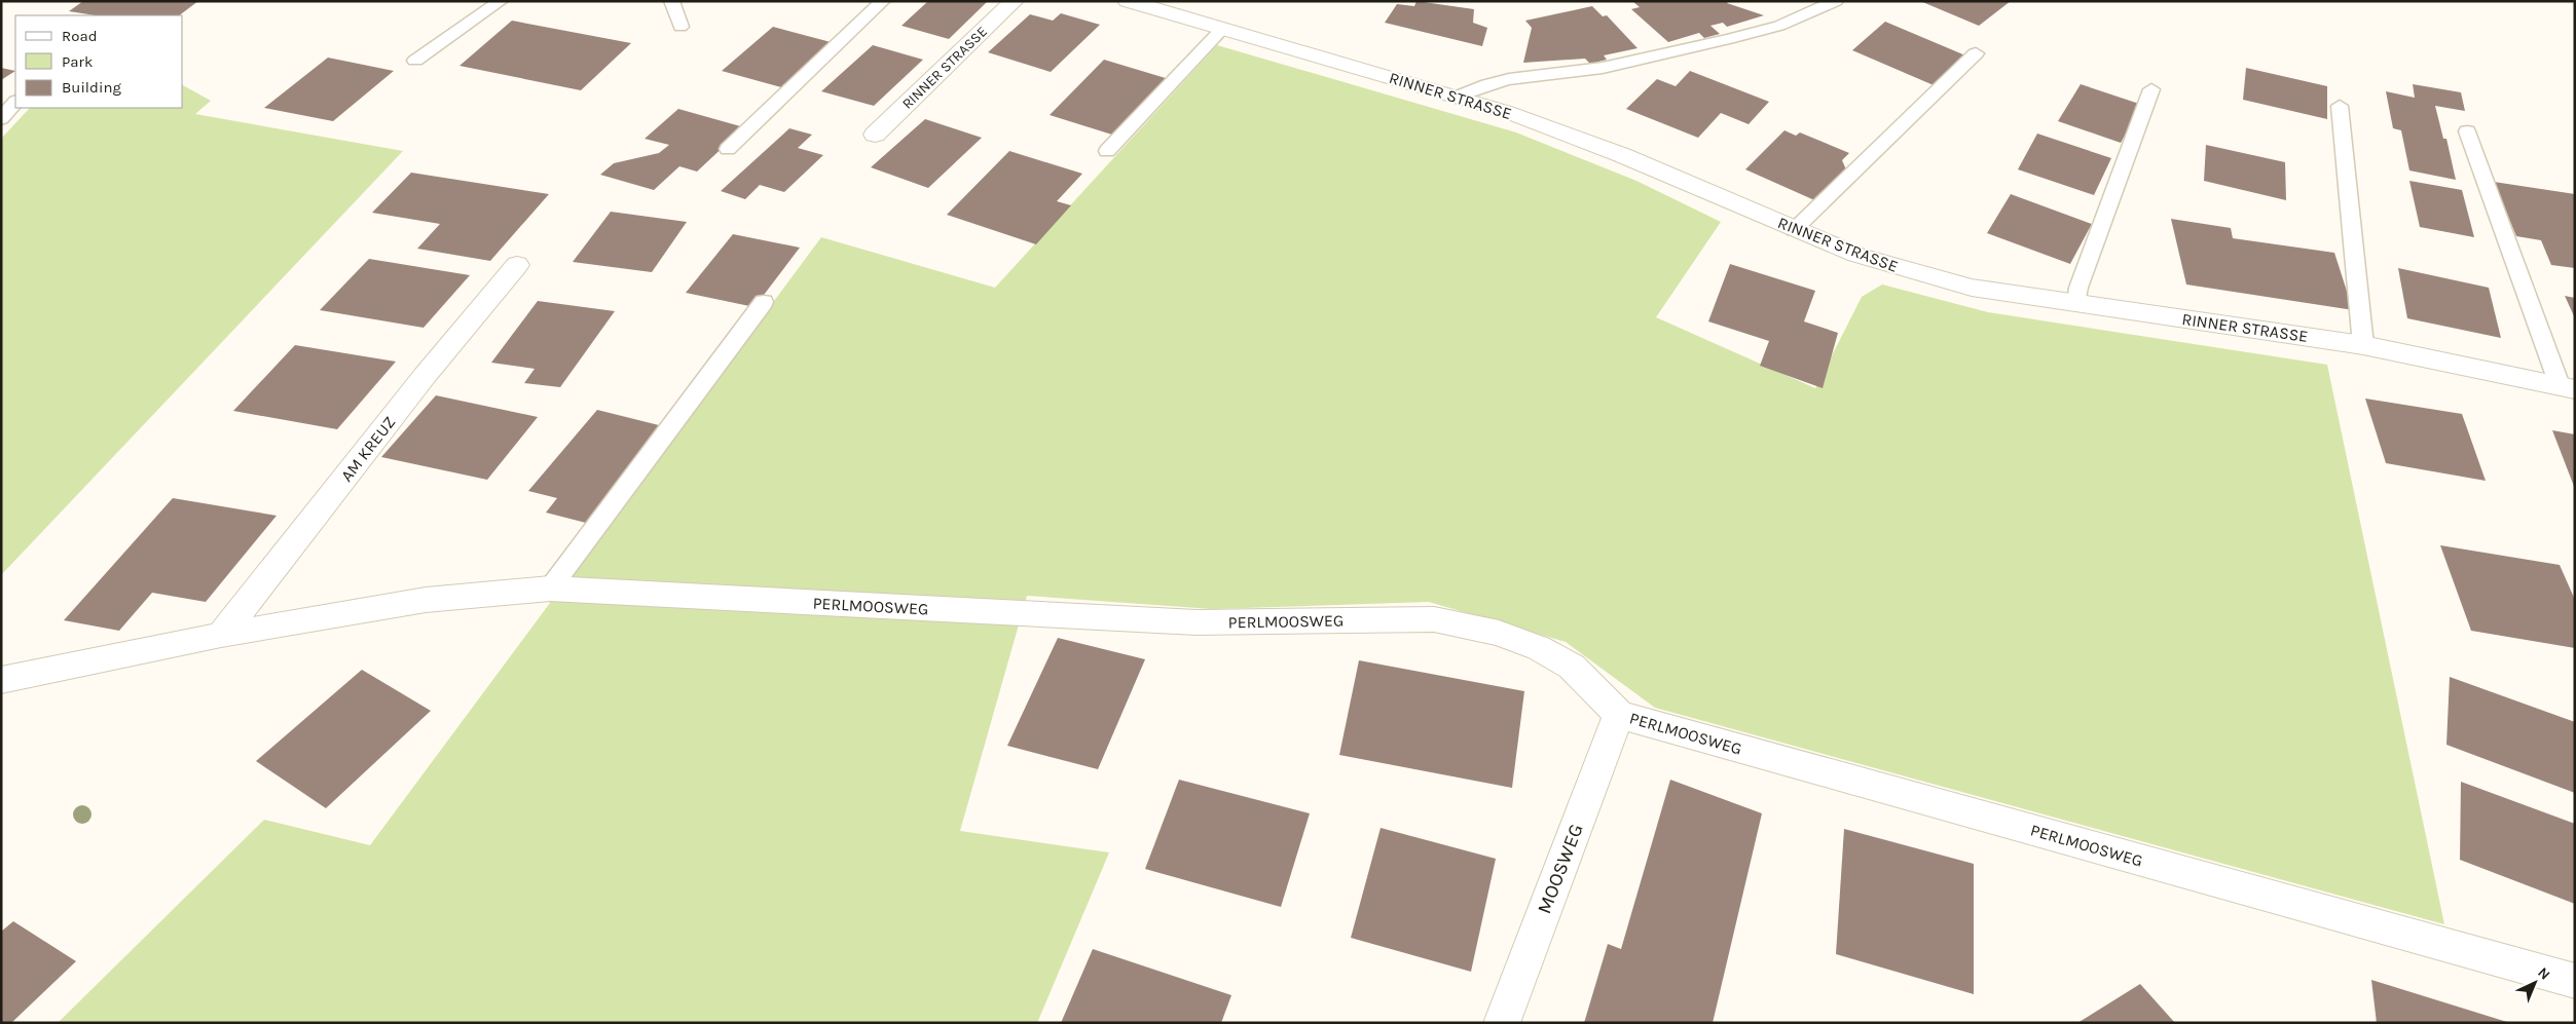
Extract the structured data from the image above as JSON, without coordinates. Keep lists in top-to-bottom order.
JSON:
{
  "streets": {
    "street": [
      "RINNER STRASSE",
      "AM KREUZ",
      "PERLMOOSWEG",
      "MOOSWEG"
    ]
  },
  "crossings": [
    ["PERLMOOSWEG", "MOOSWEG"]
  ],
  "legend": ["Road", "Park", "Building"],
  "north": "top right"
}
